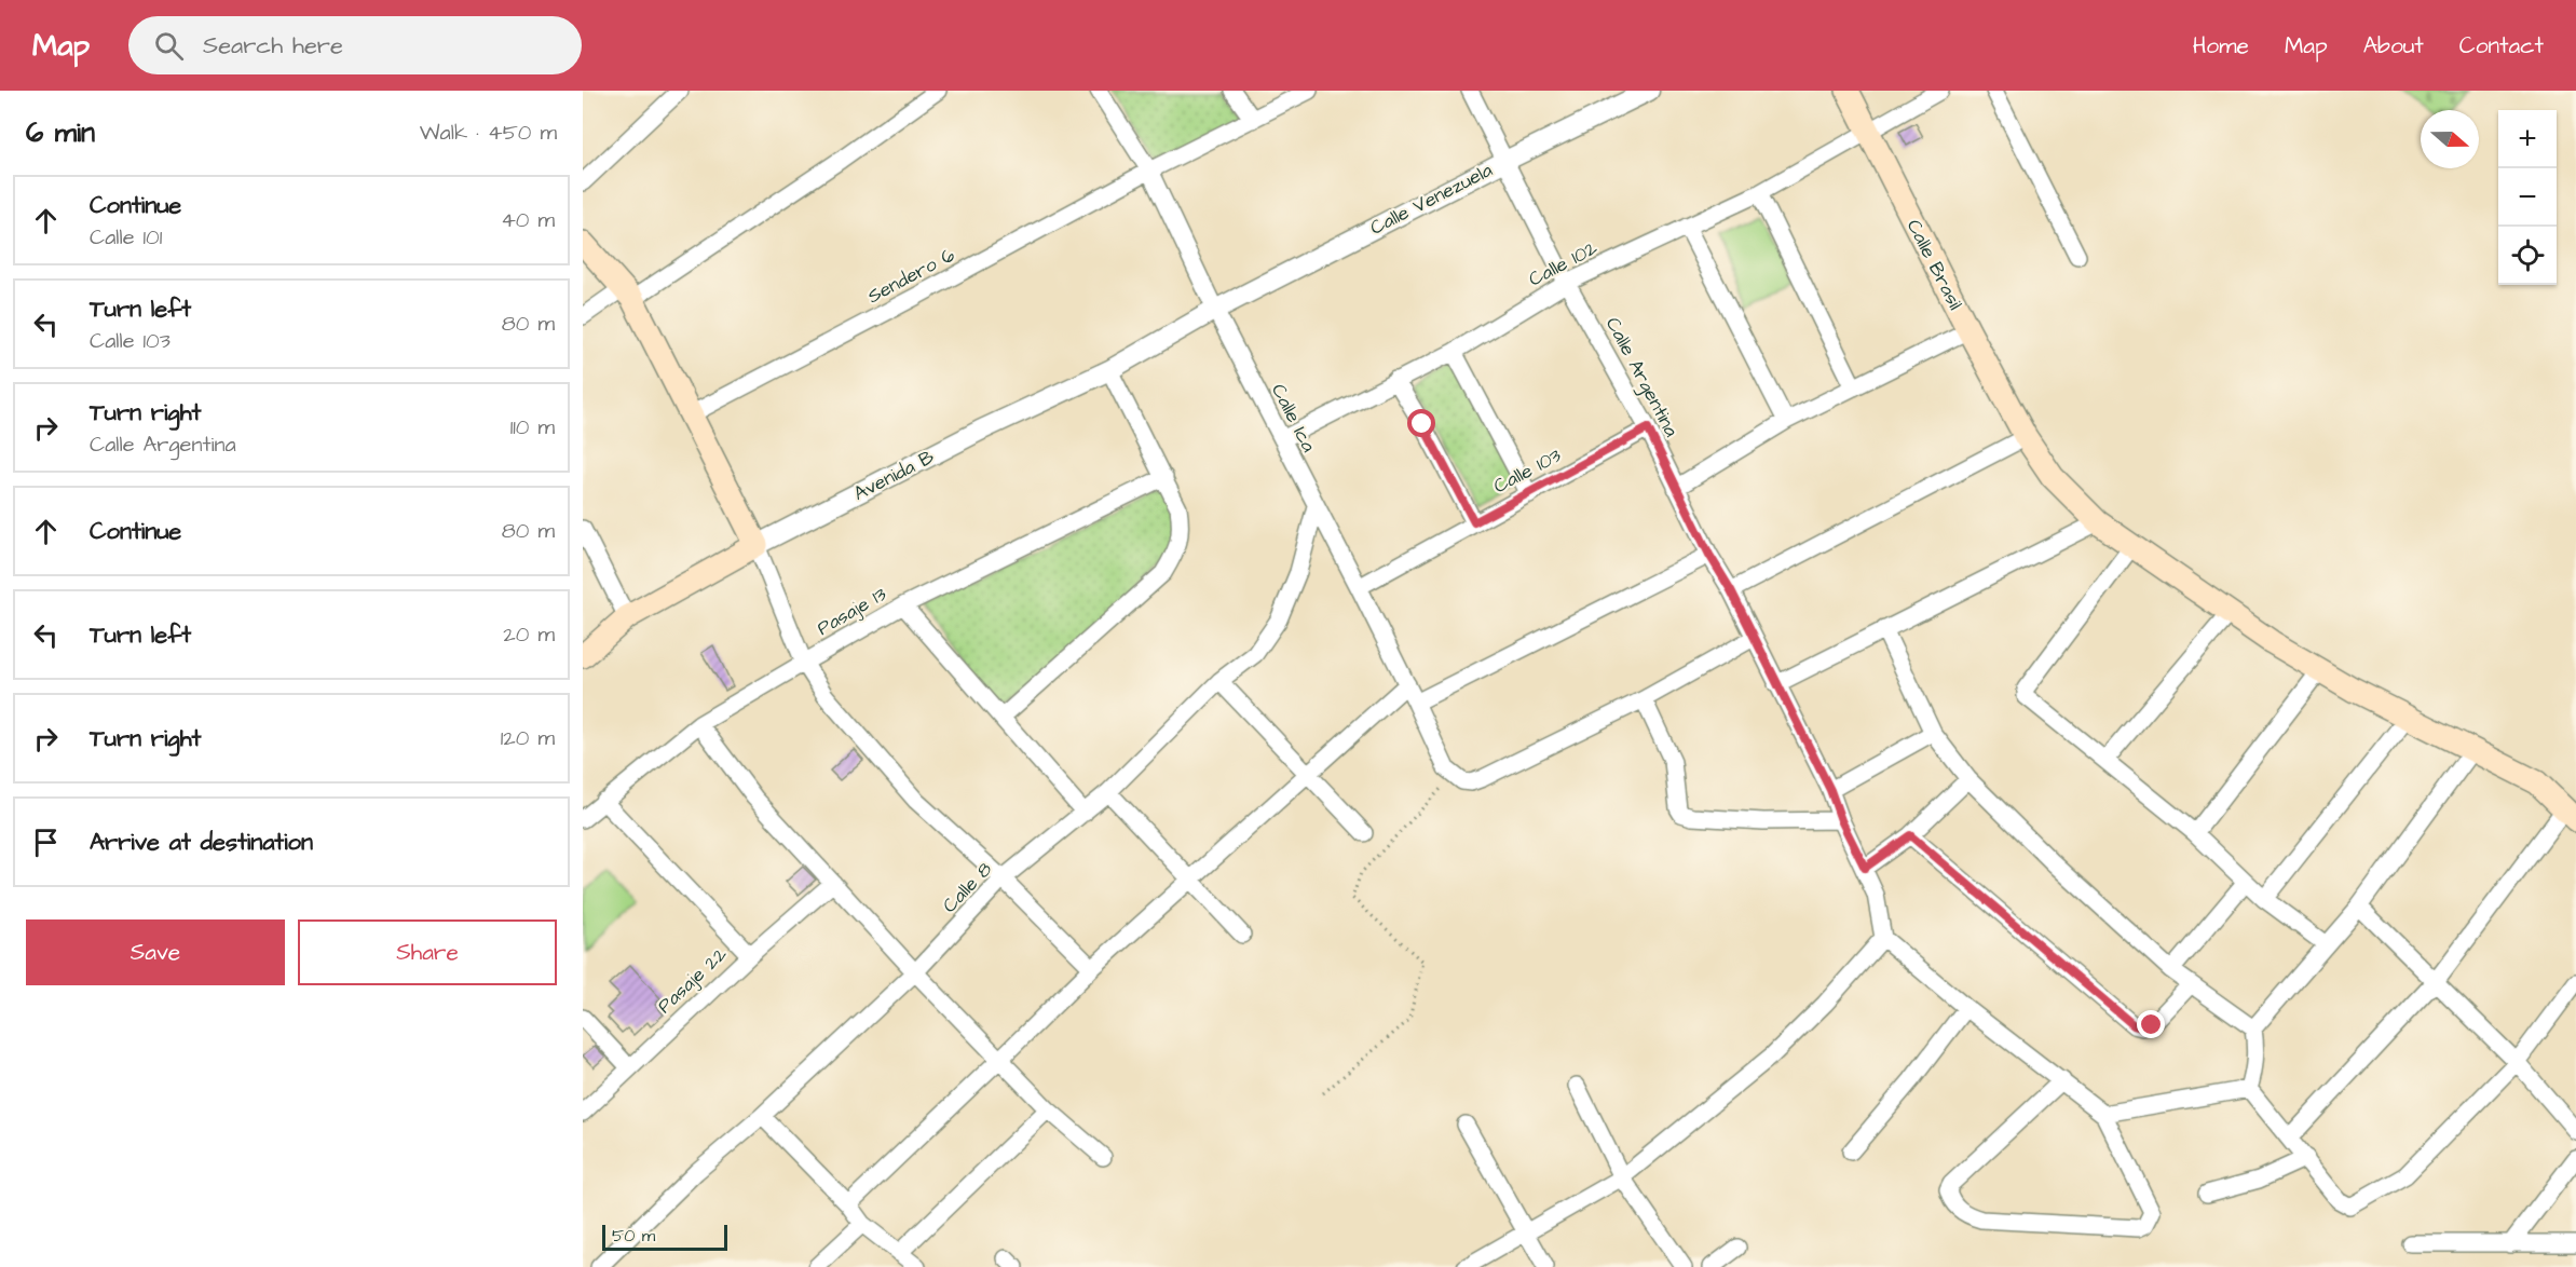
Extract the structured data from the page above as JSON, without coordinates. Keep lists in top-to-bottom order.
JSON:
{
  "streets": {
    "main road": ["Calle Brasil", "Avenida B"],
    "street": [
      "Calle Venezuela",
      "Calle 102",
      "Sendero 6",
      "Calle Argentina",
      "Calle Ica",
      "Calle 103",
      "Pasaje 13",
      "Calle 8",
      "Pasaje 22"
    ]
  },
  "crossings": [
    ["Calle Venezuela", "Calle Argentina"],
    ["Calle Venezuela", "Calle Ica"],
    ["Calle Venezuela", "Avenida B"],
    ["Calle 102", "Calle Brasil"],
    ["Calle 102", "Calle Argentina"],
    ["Calle 102", "Calle Ica"],
    ["Sendero 6", "Calle Ica"],
    ["Calle Argentina", "Calle 103"],
    ["Calle Ica", "Calle 103"],
    ["Calle Ica", "Avenida B"],
    ["Calle Ica", "Calle 8"]
  ],
  "scale_bar": "50 m",
  "north": "right",
  "page": {
    "header": "Map",
    "search": "Search here",
    "nav": [
      "Home",
      "Map",
      "About",
      "Contact"
    ],
    "heading": ["6 min", "Walk · 450 m"],
    "map_buttons": ["+", "−"],
    "list": [
      ["Continue", "Calle 101", "40 m"],
      ["Turn left", "Calle 103", "80 m"],
      ["Turn right", "Calle Argentina", "110 m"],
      ["Continue", "80 m"],
      ["Turn left", "20 m"],
      ["Turn right", "120 m"],
      "Arrive at destination"
    ],
    "buttons": ["Save", "Share"],
    "scale": "50 m"
  }
}
